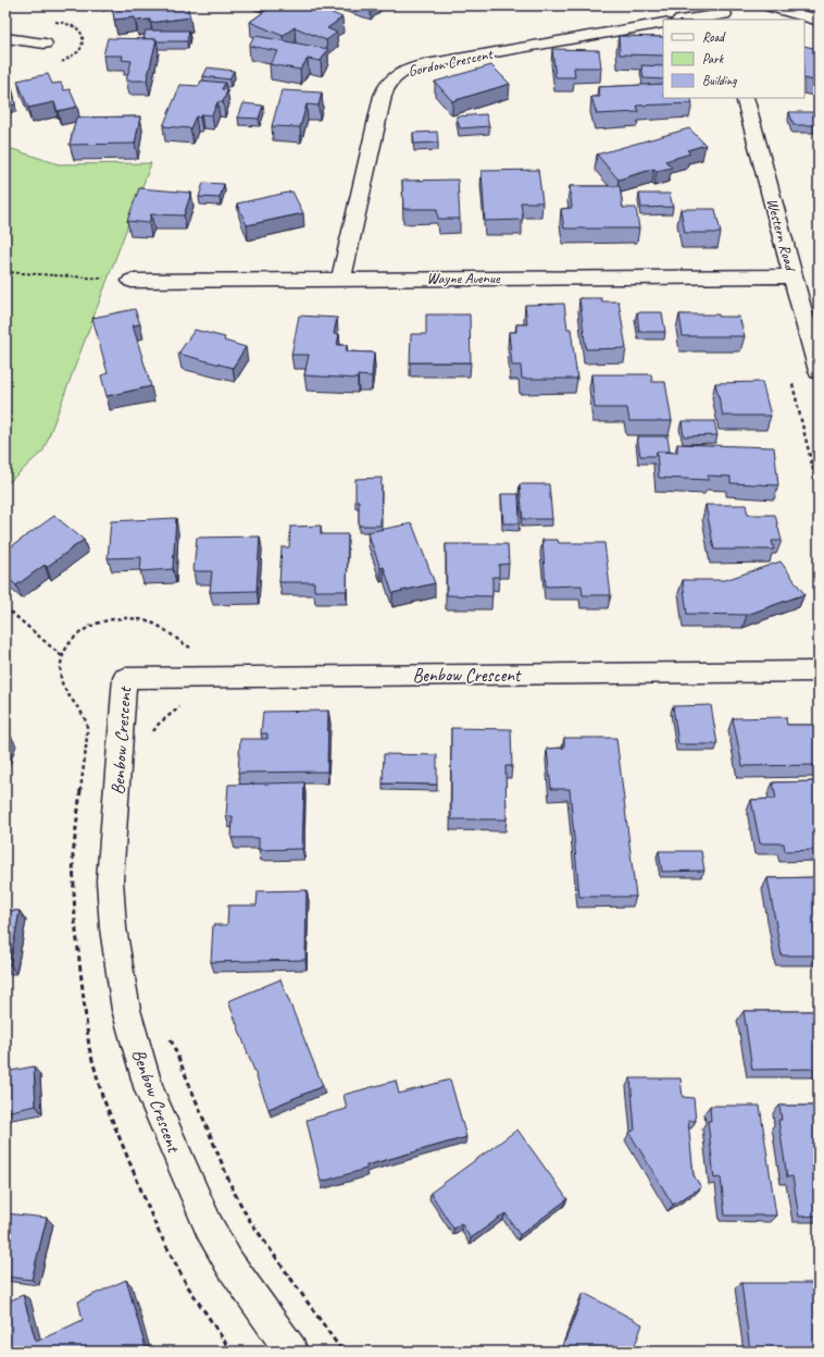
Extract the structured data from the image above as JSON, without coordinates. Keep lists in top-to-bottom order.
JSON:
{
  "streets": {
    "street": [
      "Gordon Crescent",
      "Western Road",
      "Wayne Avenue",
      "Benbow Crescent"
    ]
  },
  "crossings": [
    ["Gordon Crescent", "Wayne Avenue"],
    ["Western Road", "Wayne Avenue"]
  ],
  "legend": ["Road", "Park", "Building"]
}
